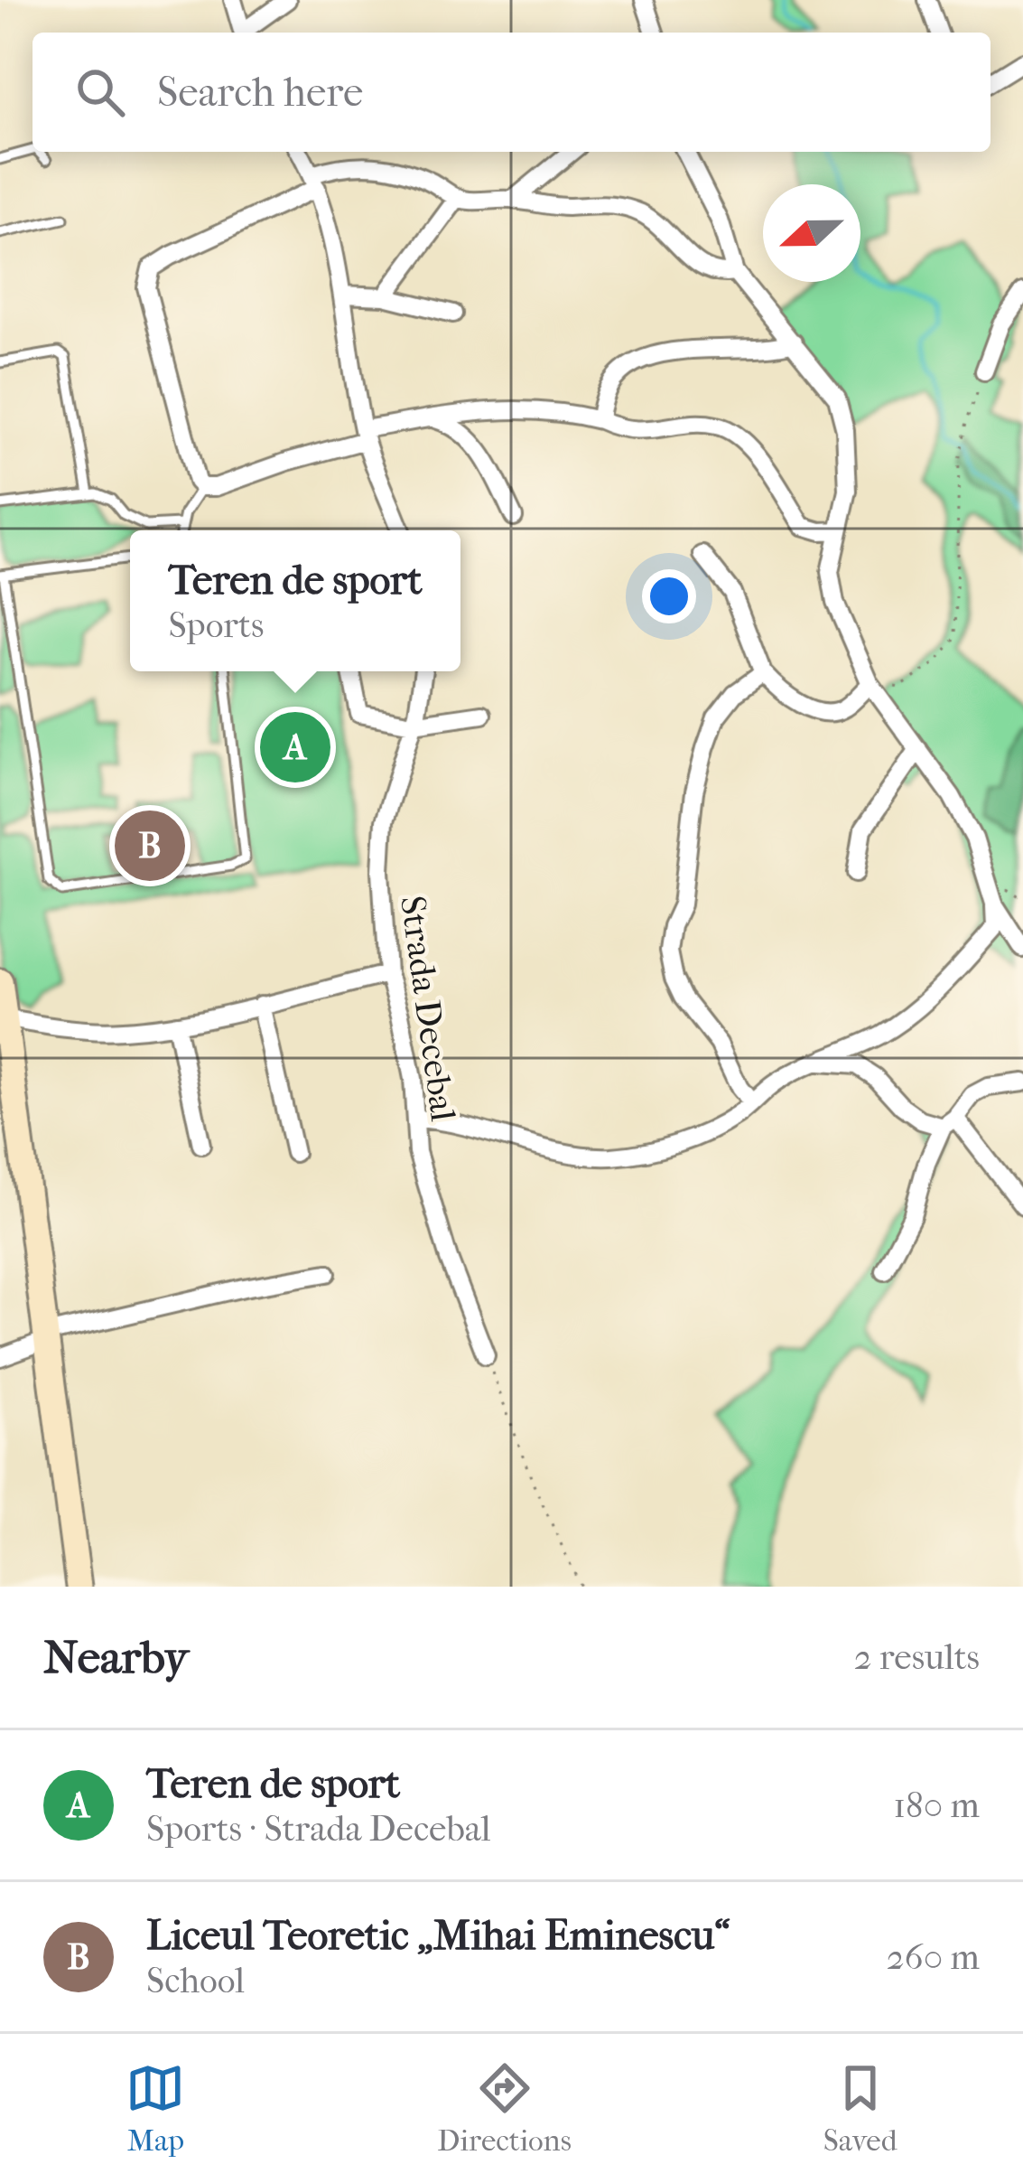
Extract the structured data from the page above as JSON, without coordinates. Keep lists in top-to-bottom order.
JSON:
{
  "streets": {
    "street": ["Strada Decebal"]
  },
  "north": "left",
  "page": {
    "search": "Search here",
    "popup": ["Teren de sport", "Sports"],
    "pins": ["A", "B"],
    "heading": ["Nearby", "2 results"],
    "list": [
      {
        "mark": "A",
        "name": "Teren de sport",
        "note": "Sports · Strada Decebal",
        "value": "180 m"
      },
      {
        "mark": "B",
        "name": "Liceul Teoretic „Mihai Eminescu“",
        "note": "School",
        "value": "260 m"
      }
    ],
    "nav": ["Map", "Directions", "Saved"]
  }
}
